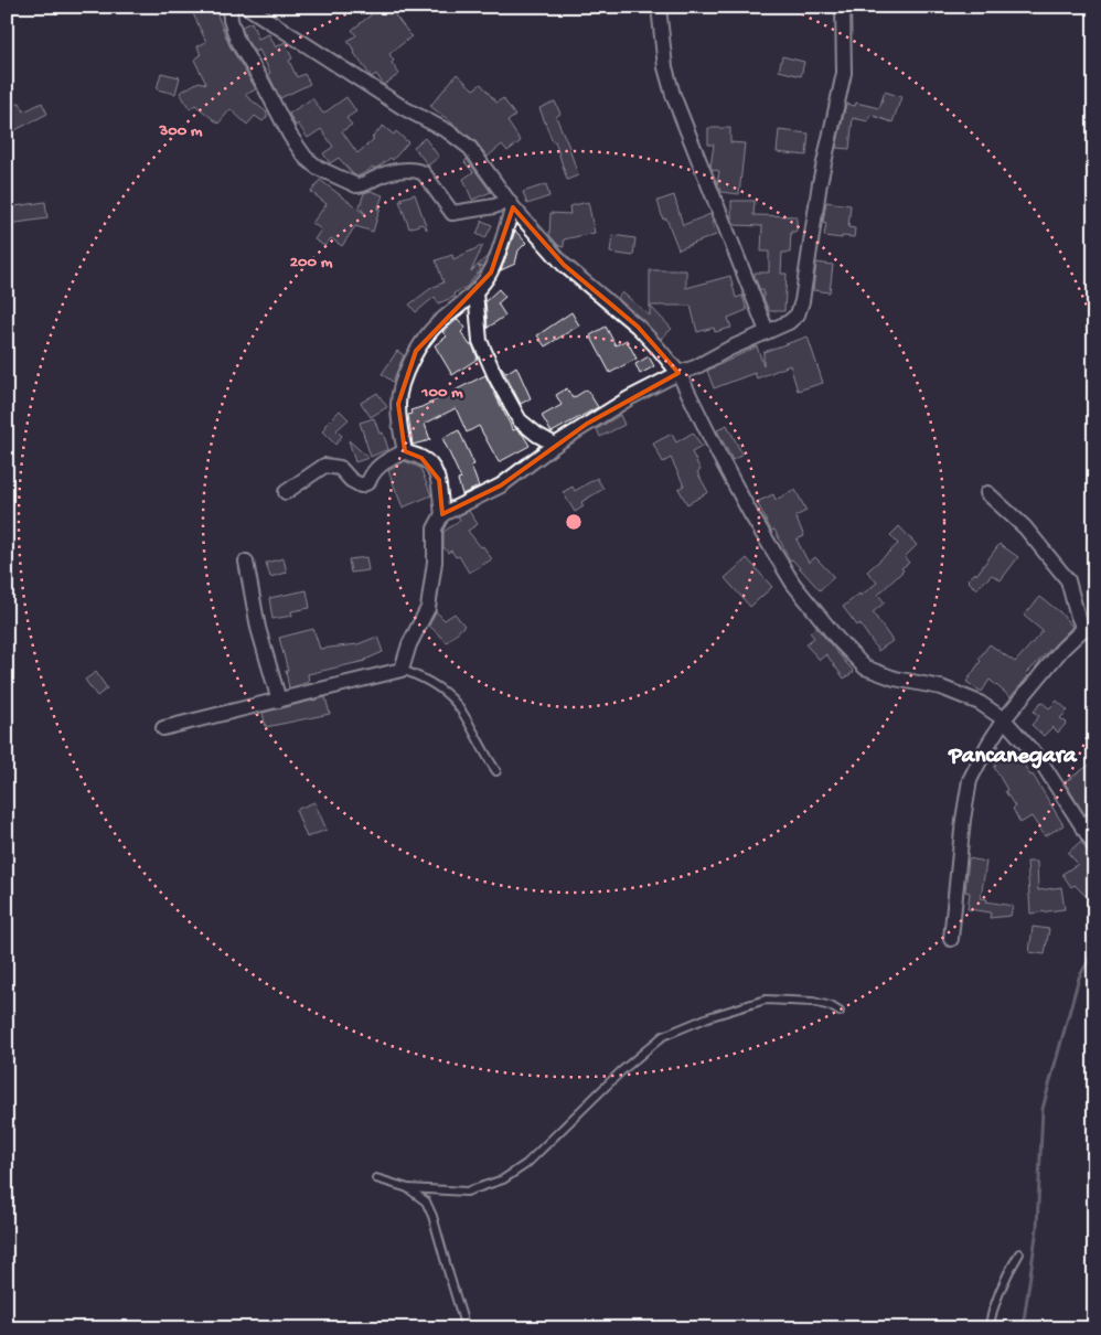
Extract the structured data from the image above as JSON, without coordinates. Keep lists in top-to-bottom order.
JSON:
{
  "districts": ["Pancanegara"],
  "rings": ["300 m", "200 m", "100 m"]
}
